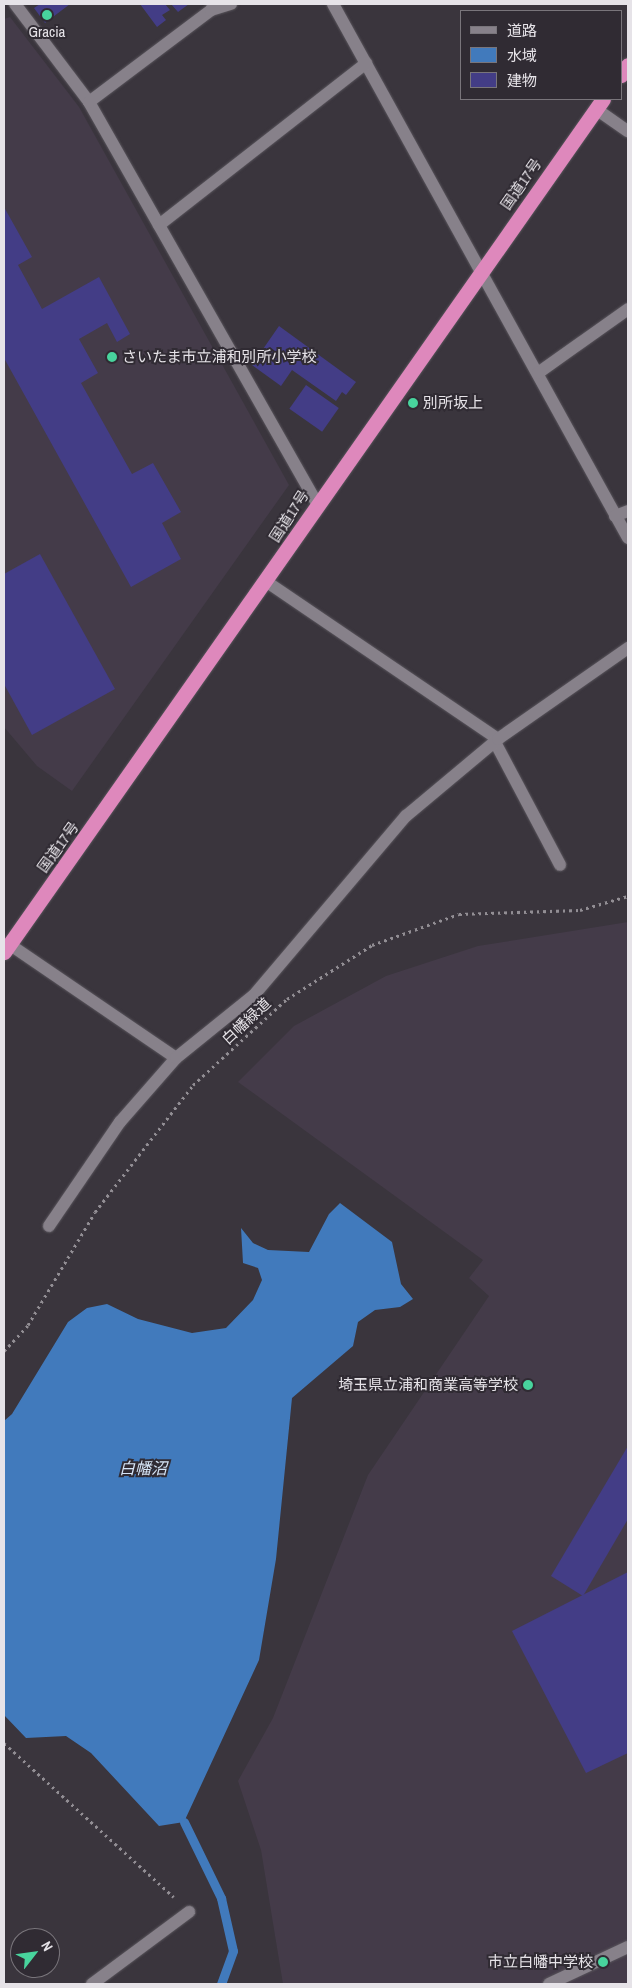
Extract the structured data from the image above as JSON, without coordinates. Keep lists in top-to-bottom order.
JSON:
{
  "streets": {
    "highway": ["国道17号"],
    "path": ["白幡緑道"]
  },
  "water": ["白幡沼"],
  "places": [
    "Gracia",
    "さいたま市立浦和別所小学校",
    "別所坂上",
    "埼玉県立浦和商業高等学校",
    "市立白幡中学校"
  ],
  "legend": ["道路", "水域", "建物"],
  "north": "top right"
}
